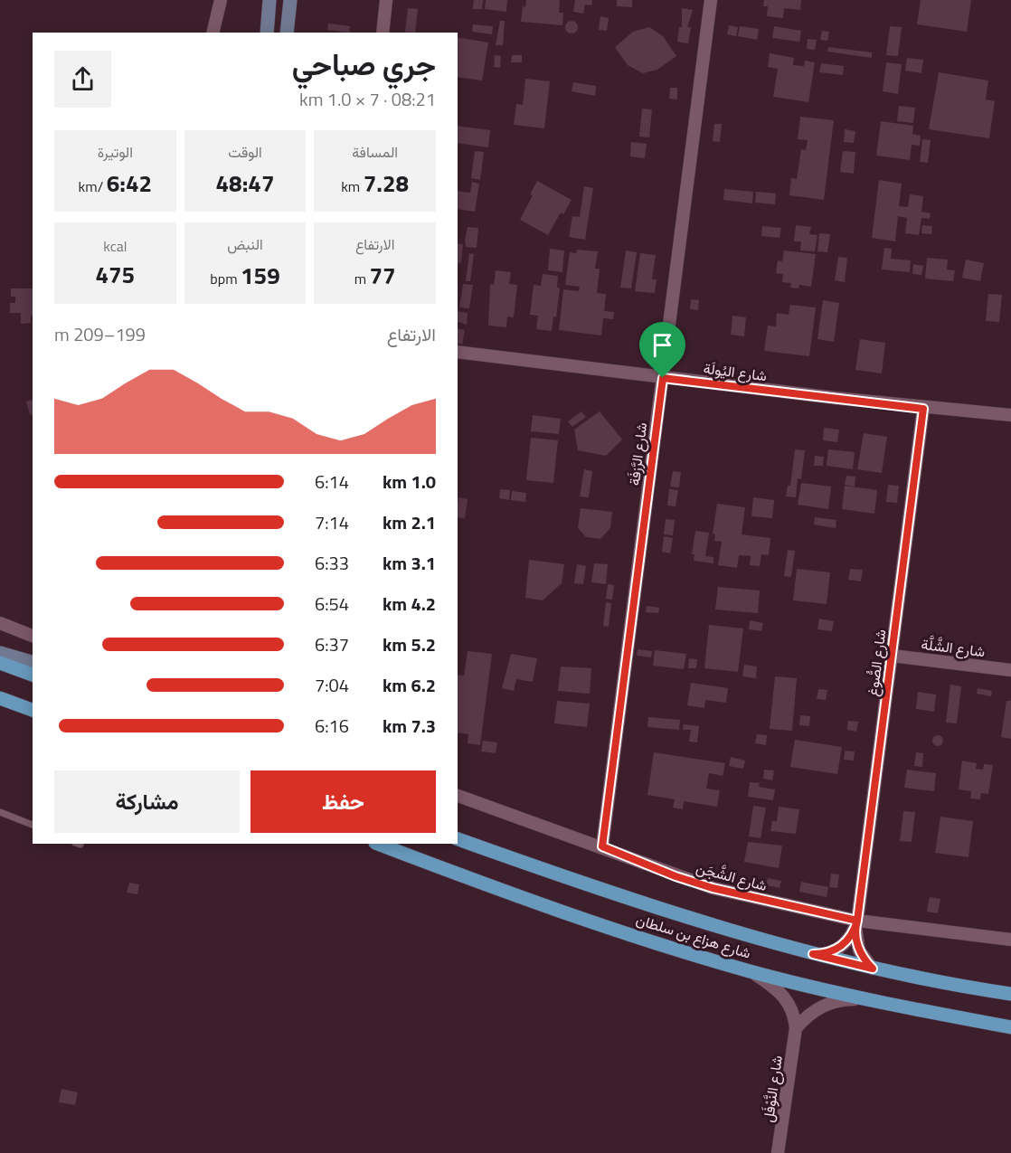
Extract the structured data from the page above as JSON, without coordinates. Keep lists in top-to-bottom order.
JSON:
{
  "streets": {
    "main road": ["شارع هزاع بن سلطان"],
    "street": [
      "شارع اليُولَة",
      "شارع الرَّزفَة",
      "شارع الشَّلَّة",
      "شارع الصُّوغ",
      "شارع الشَّجَن",
      "شارع النَّوْفَل"
    ]
  },
  "crossings": [
    ["شارع اليُولَة", "شارع الرَّزفَة"],
    ["شارع اليُولَة", "شارع الصُّوغ"],
    ["شارع الرَّزفَة", "شارع الشَّجَن"],
    ["شارع الشَّلَّة", "شارع الصُّوغ"],
    ["شارع الصُّوغ", "شارع الشَّجَن"],
    ["شارع الصُّوغ", "شارع هزاع بن سلطان"],
    ["شارع هزاع بن سلطان", "شارع النَّوْفَل"]
  ],
  "page": {
    "heading": ["جري صباحي", "08:21 · 7 × 1.0 km"],
    "stats": [
      ["المسافة", "7.28 km"],
      ["الوقت", "48:47"],
      ["الوتيرة", "6:42 /km"],
      ["الارتفاع", "77 m"],
      ["النبض", "159 bpm"],
      ["kcal", "475"]
    ],
    "chart": ["الارتفاع", "199–209 m"],
    "list": [
      {
        "name": "1.0 km",
        "note": "6:14"
      },
      {
        "name": "2.1 km",
        "note": "7:14"
      },
      {
        "name": "3.1 km",
        "note": "6:33"
      },
      {
        "name": "4.2 km",
        "note": "6:54"
      },
      {
        "name": "5.2 km",
        "note": "6:37"
      },
      {
        "name": "6.2 km",
        "note": "7:04"
      },
      {
        "name": "7.3 km",
        "note": "6:16"
      }
    ],
    "buttons": ["حفظ", "مشاركة"]
  }
}
